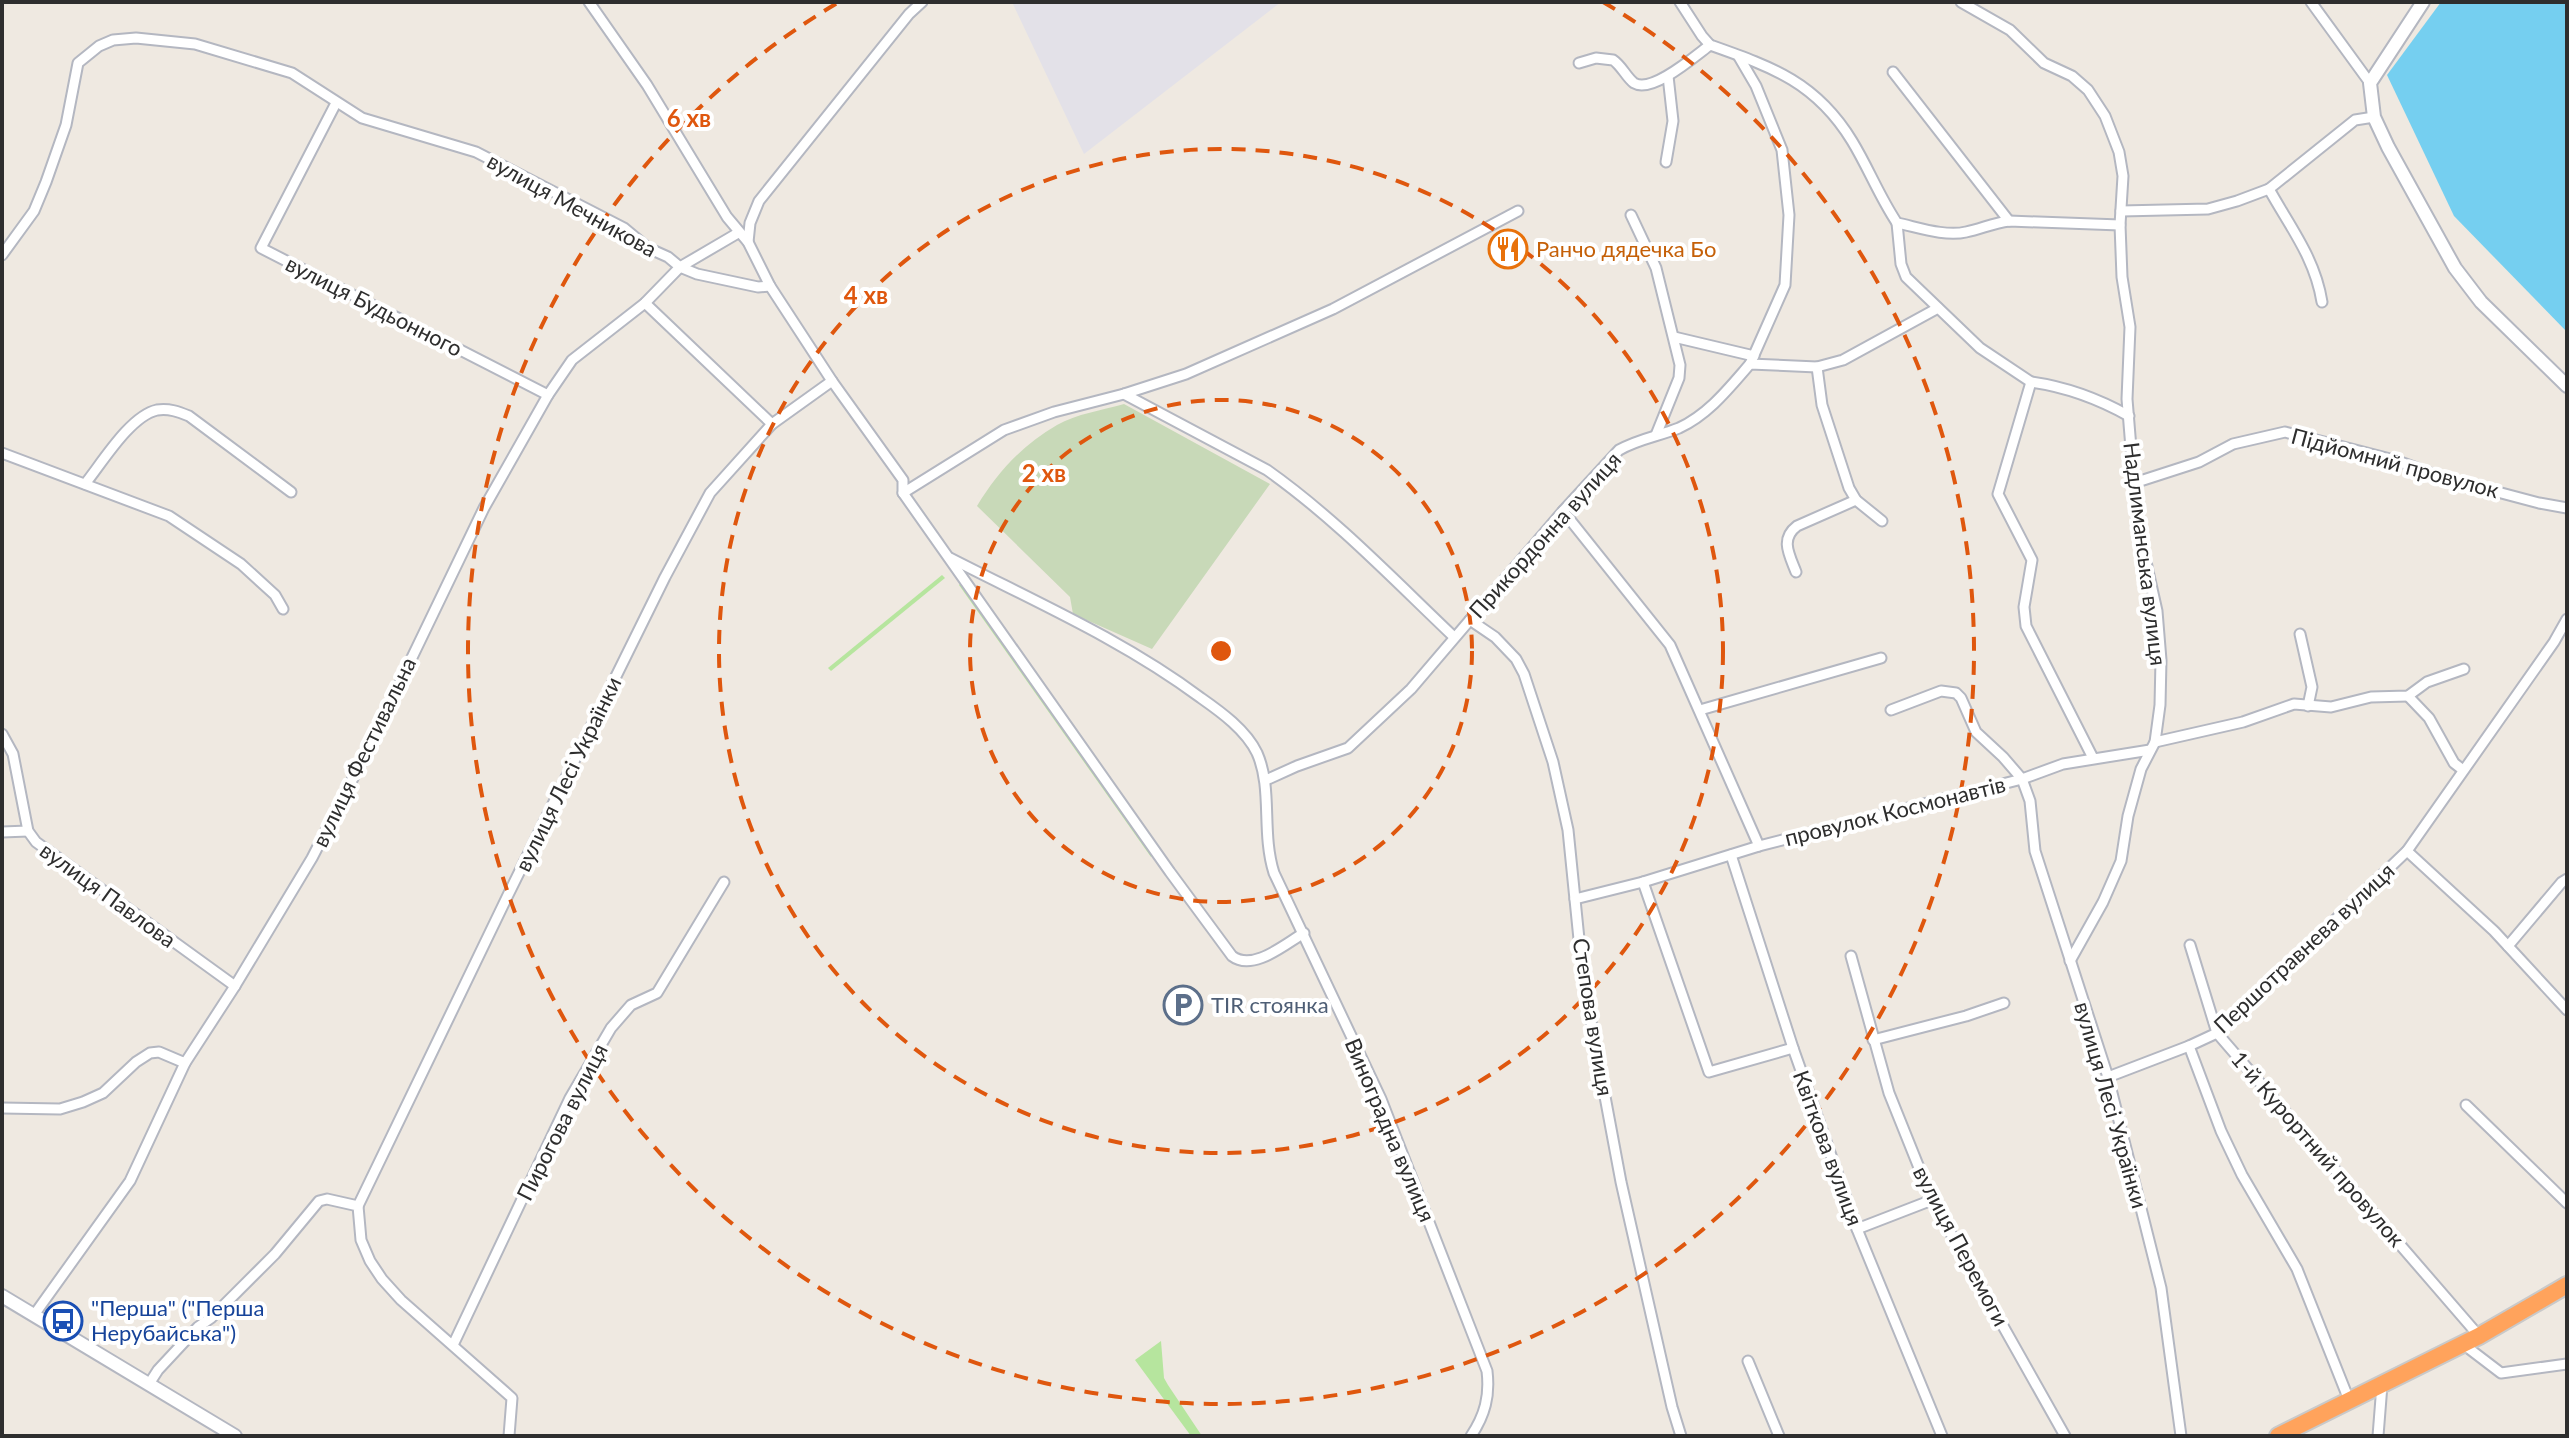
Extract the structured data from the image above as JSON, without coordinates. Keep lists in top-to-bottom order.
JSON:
{
  "streets": {
    "street": [
      "вулиця Мечникова",
      "вулиця Будьонного",
      "Підйомний провулок",
      "Прикордонна вулиця",
      "Надлиманська вулиця",
      "вулиця Фестивальна",
      "вулиця Лесі Українки",
      "провулок Космонавтів",
      "вулиця Павлова",
      "Першотравнева вулиця",
      "Степова вулиця",
      "Пирогова вулиця",
      "Виноградна вулиця",
      "Квіткова вулиця",
      "1-й Курортний провулок",
      "вулиця Перемоги"
    ]
  },
  "crossings": [
    ["вулиця Мечникова", "вулиця Будьонного"],
    ["вулиця Мечникова", "вулиця Фестивальна"],
    ["вулиця Будьонного", "вулиця Фестивальна"],
    ["Підйомний провулок", "Надлиманська вулиця"],
    ["Прикордонна вулиця", "Степова вулиця"],
    ["Прикордонна вулиця", "Виноградна вулиця"],
    ["Надлиманська вулиця", "вулиця Лесі Українки"],
    ["Надлиманська вулиця", "провулок Космонавтів"],
    ["вулиця Фестивальна", "вулиця Павлова"],
    ["вулиця Лесі Українки", "провулок Космонавтів"],
    ["вулиця Лесі Українки", "Першотравнева вулиця"],
    ["провулок Космонавтів", "Степова вулиця"],
    ["провулок Космонавтів", "Квіткова вулиця"],
    ["Першотравнева вулиця", "1-й Курортний провулок"]
  ],
  "places": {
    "restaurant": ["Ранчо дядечка Бо"],
    "parking": ["TIR стоянка"],
    "bus stop": ["\"Перша\" (\"Перша Нерубайська\")"]
  },
  "rings": ["6 хв", "4 хв", "2 хв"]
}
